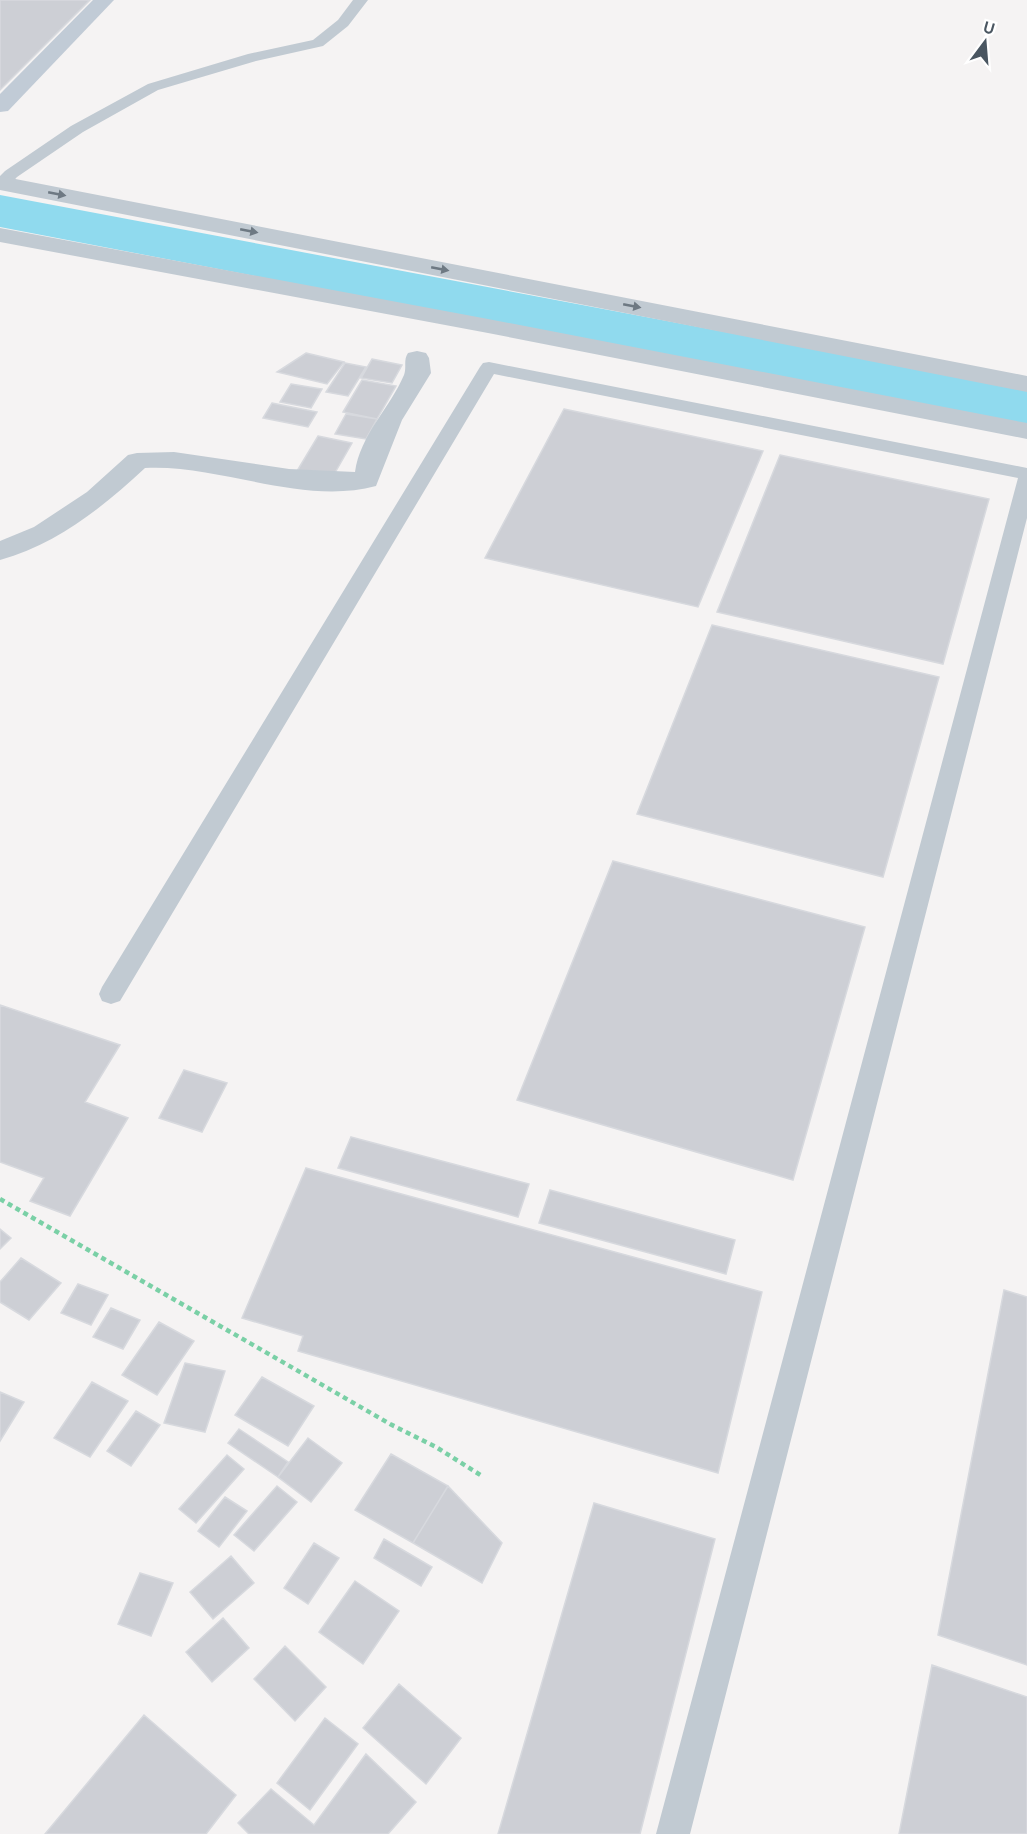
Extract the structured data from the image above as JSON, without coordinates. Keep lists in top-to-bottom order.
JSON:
{
  "north": "top"
}
